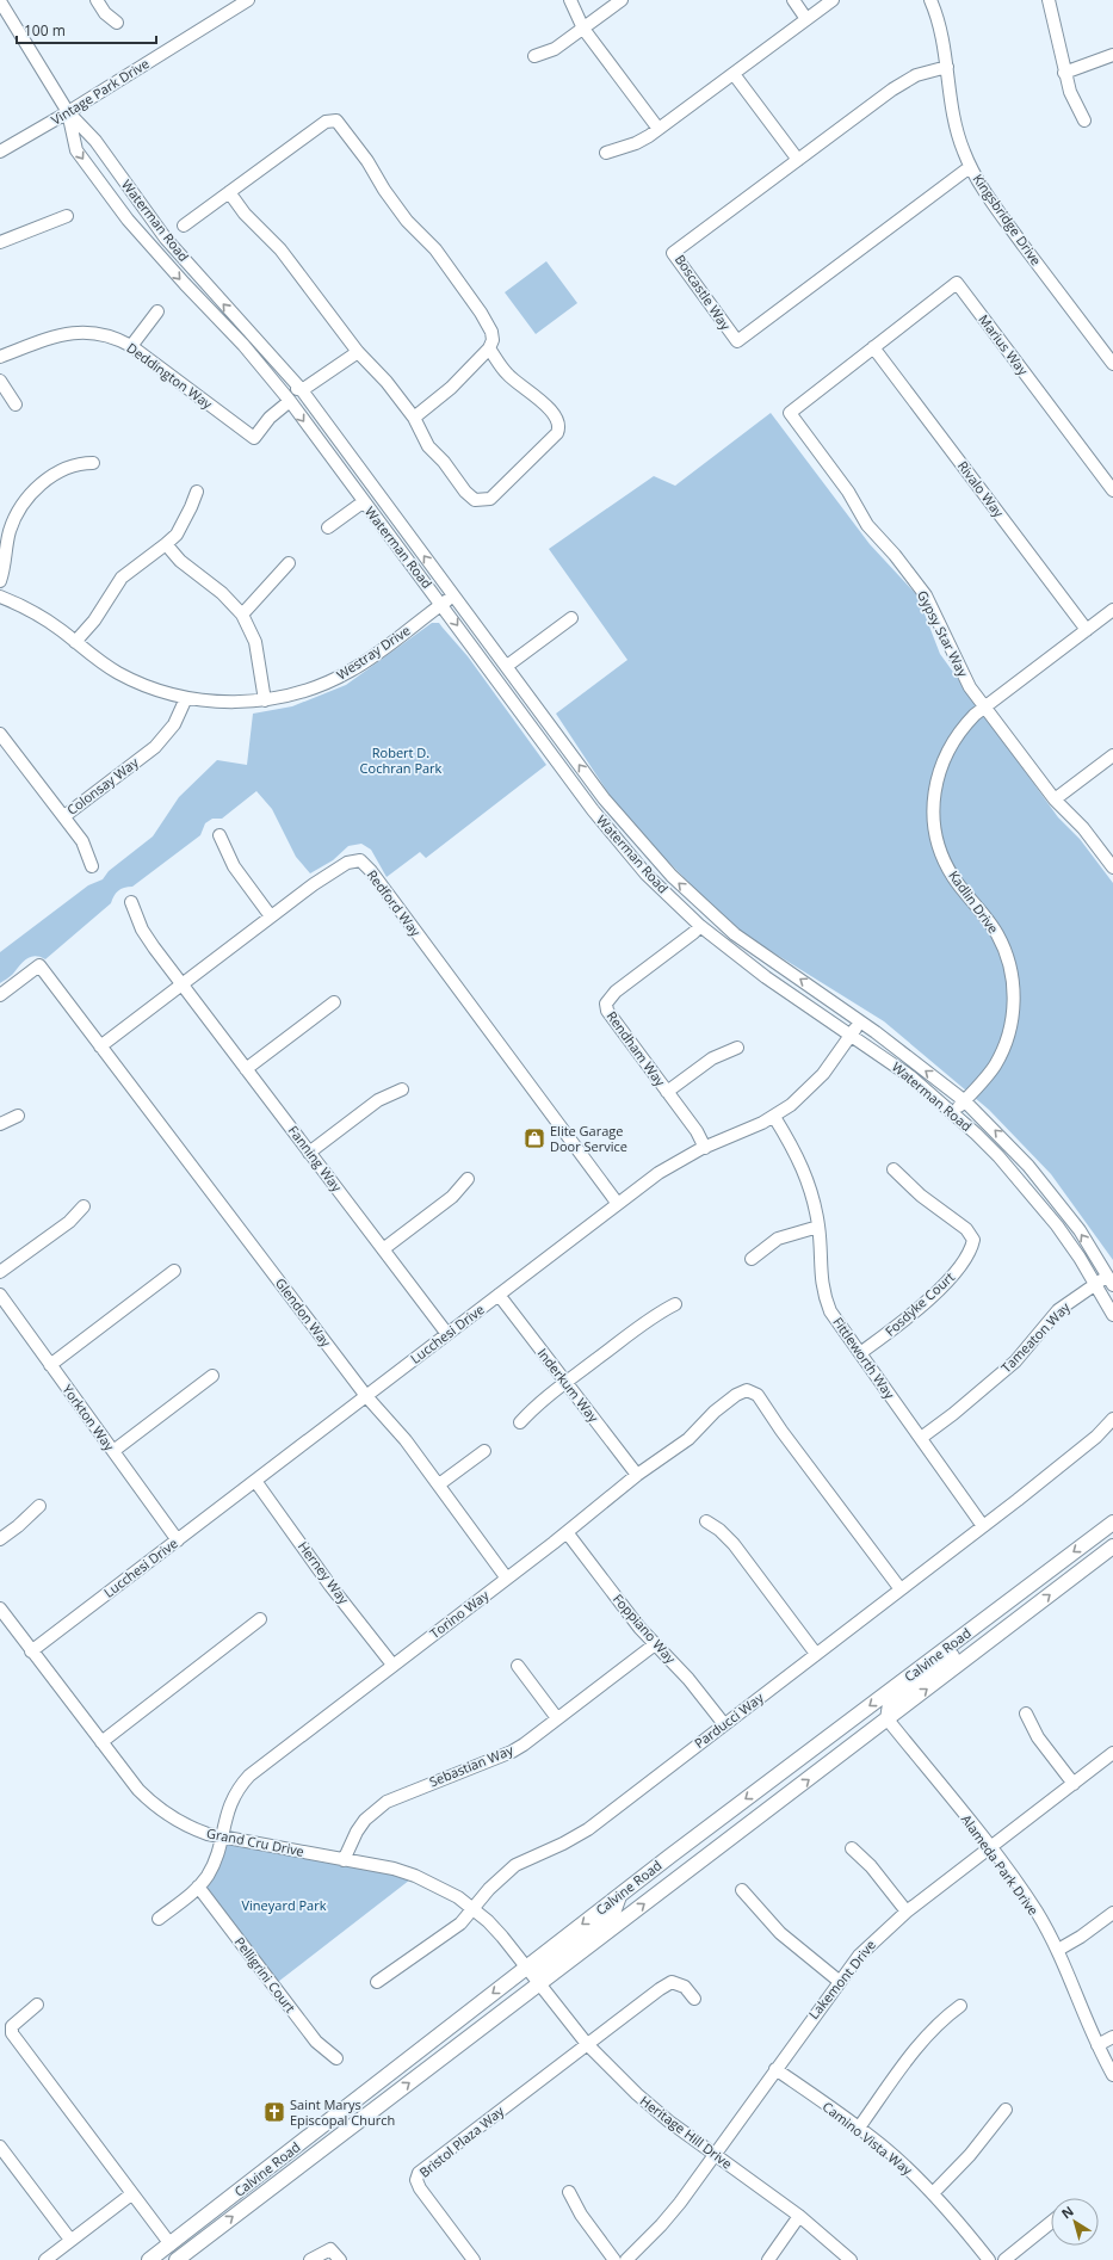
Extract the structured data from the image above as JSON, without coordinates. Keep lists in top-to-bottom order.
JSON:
{
  "streets": {
    "main road": ["Calvine Road"],
    "street": [
      "Vintage Park Drive",
      "Kingsbridge Drive",
      "Waterman Road",
      "Boscastle Way",
      "Marius Way",
      "Deddington Way",
      "Rivalo Way",
      "Gypsy Star Way",
      "Westray Drive",
      "Colonsay Way",
      "Kadlin Drive",
      "Redford Way",
      "Rendham Way",
      "Fanning Way",
      "Fosdyke Court",
      "Glendon Way",
      "Lucchesi Drive",
      "Tameaton Way",
      "Fittleworth Way",
      "Inderkum Way",
      "Yorkton Way",
      "Herney Way",
      "Torino Way",
      "Foppiano Way",
      "Parducci Way",
      "Sebastian Way",
      "Grand Cru Drive",
      "Alameda Park Drive",
      "Pelligrini Court",
      "Lakemont Drive",
      "Heritage Hill Drive",
      "Camino Vista Way",
      "Bristol Plaza Way"
    ]
  },
  "crossings": [
    ["Vintage Park Drive", "Waterman Road"],
    ["Kingsbridge Drive", "Boscastle Way"],
    ["Waterman Road", "Deddington Way"],
    ["Waterman Road", "Westray Drive"],
    ["Waterman Road", "Kadlin Drive"],
    ["Waterman Road", "Rendham Way"],
    ["Waterman Road", "Lucchesi Drive"],
    ["Waterman Road", "Tameaton Way"],
    ["Marius Way", "Rivalo Way"],
    ["Marius Way", "Gypsy Star Way"],
    ["Rivalo Way", "Gypsy Star Way"],
    ["Rivalo Way", "Kadlin Drive"],
    ["Gypsy Star Way", "Kadlin Drive"],
    ["Westray Drive", "Colonsay Way"],
    ["Redford Way", "Fanning Way"],
    ["Redford Way", "Glendon Way"],
    ["Redford Way", "Lucchesi Drive"],
    ["Rendham Way", "Lucchesi Drive"],
    ["Fanning Way", "Lucchesi Drive"],
    ["Fosdyke Court", "Fittleworth Way"],
    ["Glendon Way", "Lucchesi Drive"],
    ["Glendon Way", "Torino Way"],
    ["Lucchesi Drive", "Fittleworth Way"],
    ["Lucchesi Drive", "Inderkum Way"],
    ["Lucchesi Drive", "Yorkton Way"],
    ["Lucchesi Drive", "Herney Way"],
    ["Lucchesi Drive", "Grand Cru Drive"],
    ["Tameaton Way", "Fittleworth Way"],
    ["Fittleworth Way", "Parducci Way"],
    ["Inderkum Way", "Torino Way"],
    ["Herney Way", "Torino Way"],
    ["Torino Way", "Foppiano Way"],
    ["Torino Way", "Parducci Way"],
    ["Torino Way", "Grand Cru Drive"],
    ["Torino Way", "Pelligrini Court"],
    ["Foppiano Way", "Parducci Way"],
    ["Foppiano Way", "Sebastian Way"],
    ["Calvine Road", "Grand Cru Drive"],
    ["Calvine Road", "Alameda Park Drive"],
    ["Calvine Road", "Heritage Hill Drive"],
    ["Parducci Way", "Grand Cru Drive"],
    ["Sebastian Way", "Grand Cru Drive"],
    ["Grand Cru Drive", "Heritage Hill Drive"],
    ["Alameda Park Drive", "Lakemont Drive"],
    ["Lakemont Drive", "Heritage Hill Drive"],
    ["Lakemont Drive", "Camino Vista Way"],
    ["Heritage Hill Drive", "Bristol Plaza Way"]
  ],
  "parks": ["Robert D. Cochran Park", "Vineyard Park"],
  "places": {
    "shop": ["Elite Garage Door Service"],
    "church": ["Saint Marys Episcopal Church"]
  },
  "scale_bar": "100 m",
  "north": "top left"
}
